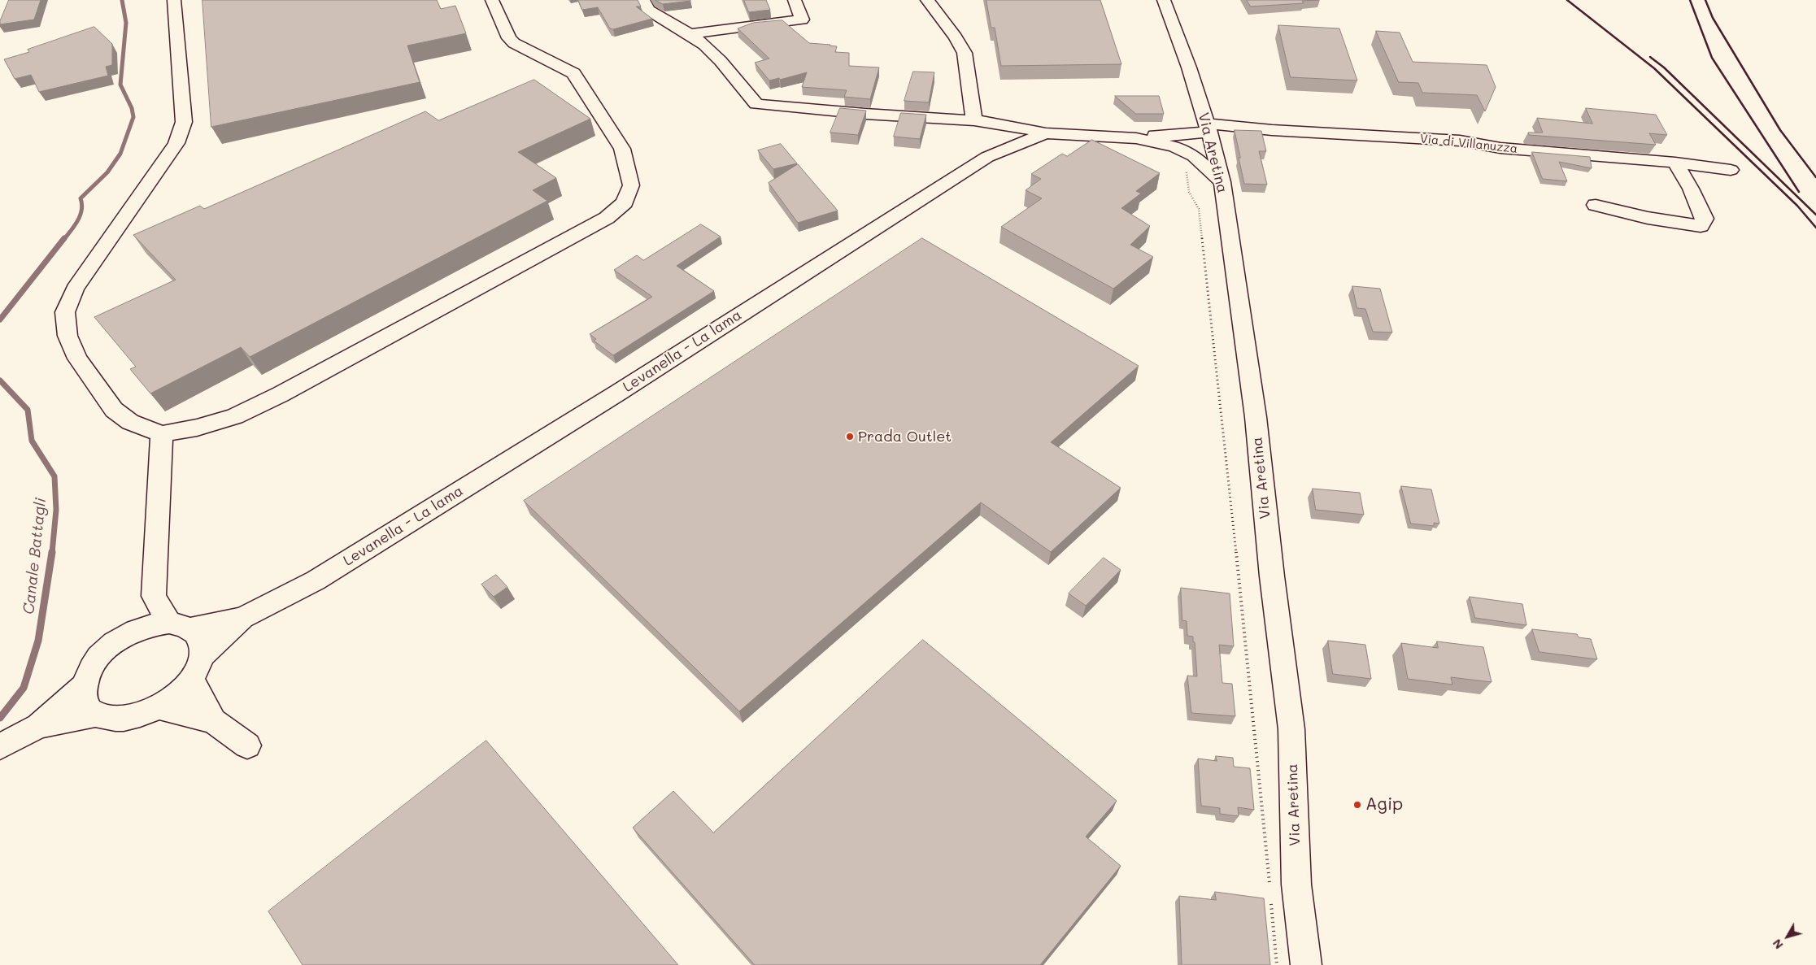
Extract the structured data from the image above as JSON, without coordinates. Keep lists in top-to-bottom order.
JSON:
{
  "streets": {
    "street": ["Via di Villanuzza", "Via Aretina", "Levanella - La lama"]
  },
  "crossings": [
    ["Via di Villanuzza", "Via Aretina"],
    ["Via di Villanuzza", "Levanella - La lama"]
  ],
  "water": ["Canale Battagli"],
  "places": ["Prada Outlet", "Agip"],
  "north": "bottom left"
}
